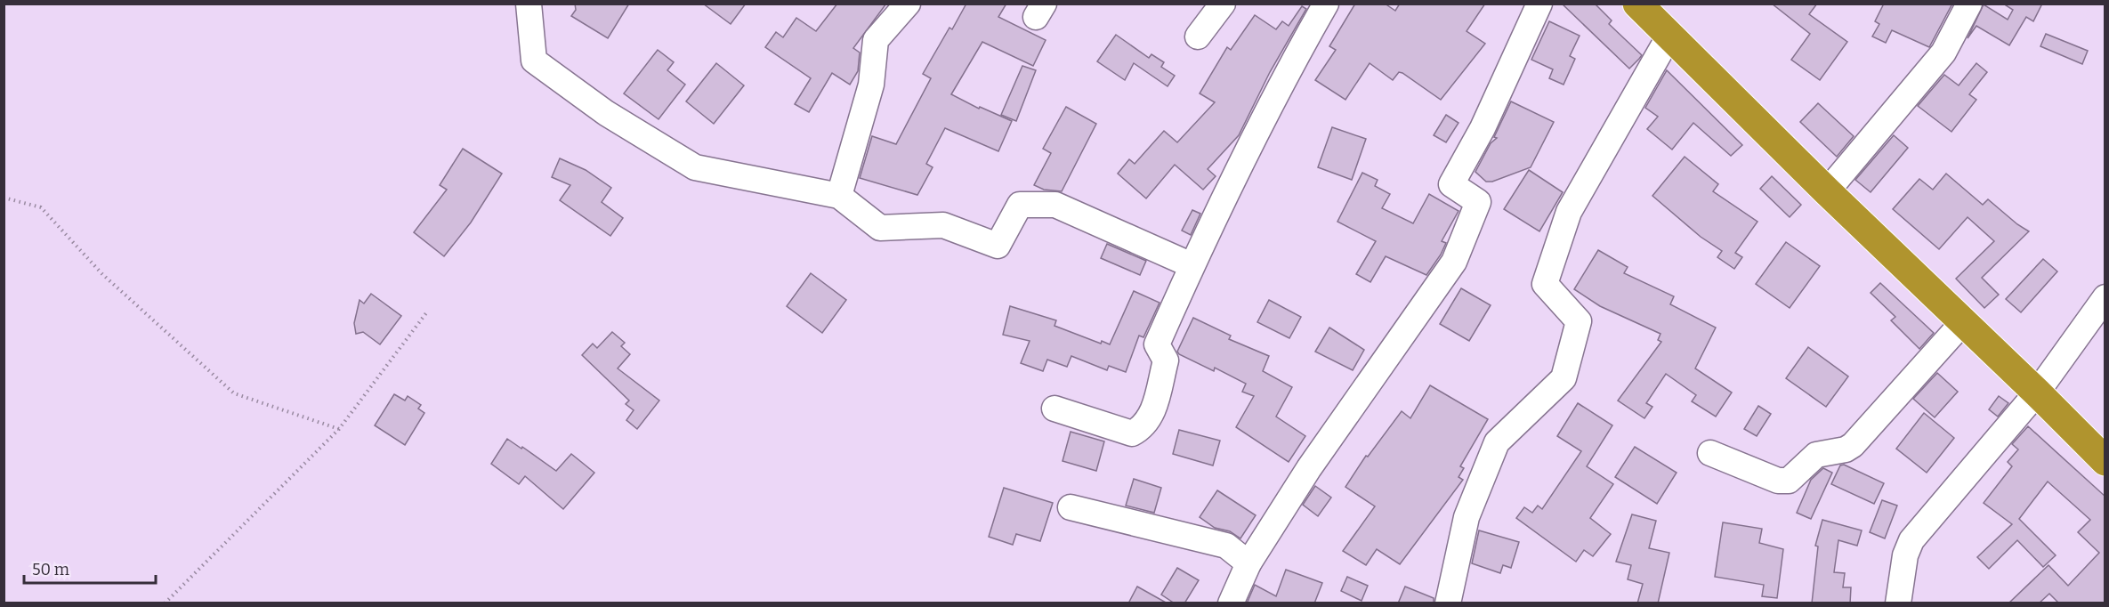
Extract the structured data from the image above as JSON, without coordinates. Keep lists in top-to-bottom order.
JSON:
{
  "scale_bar": "50 m"
}
